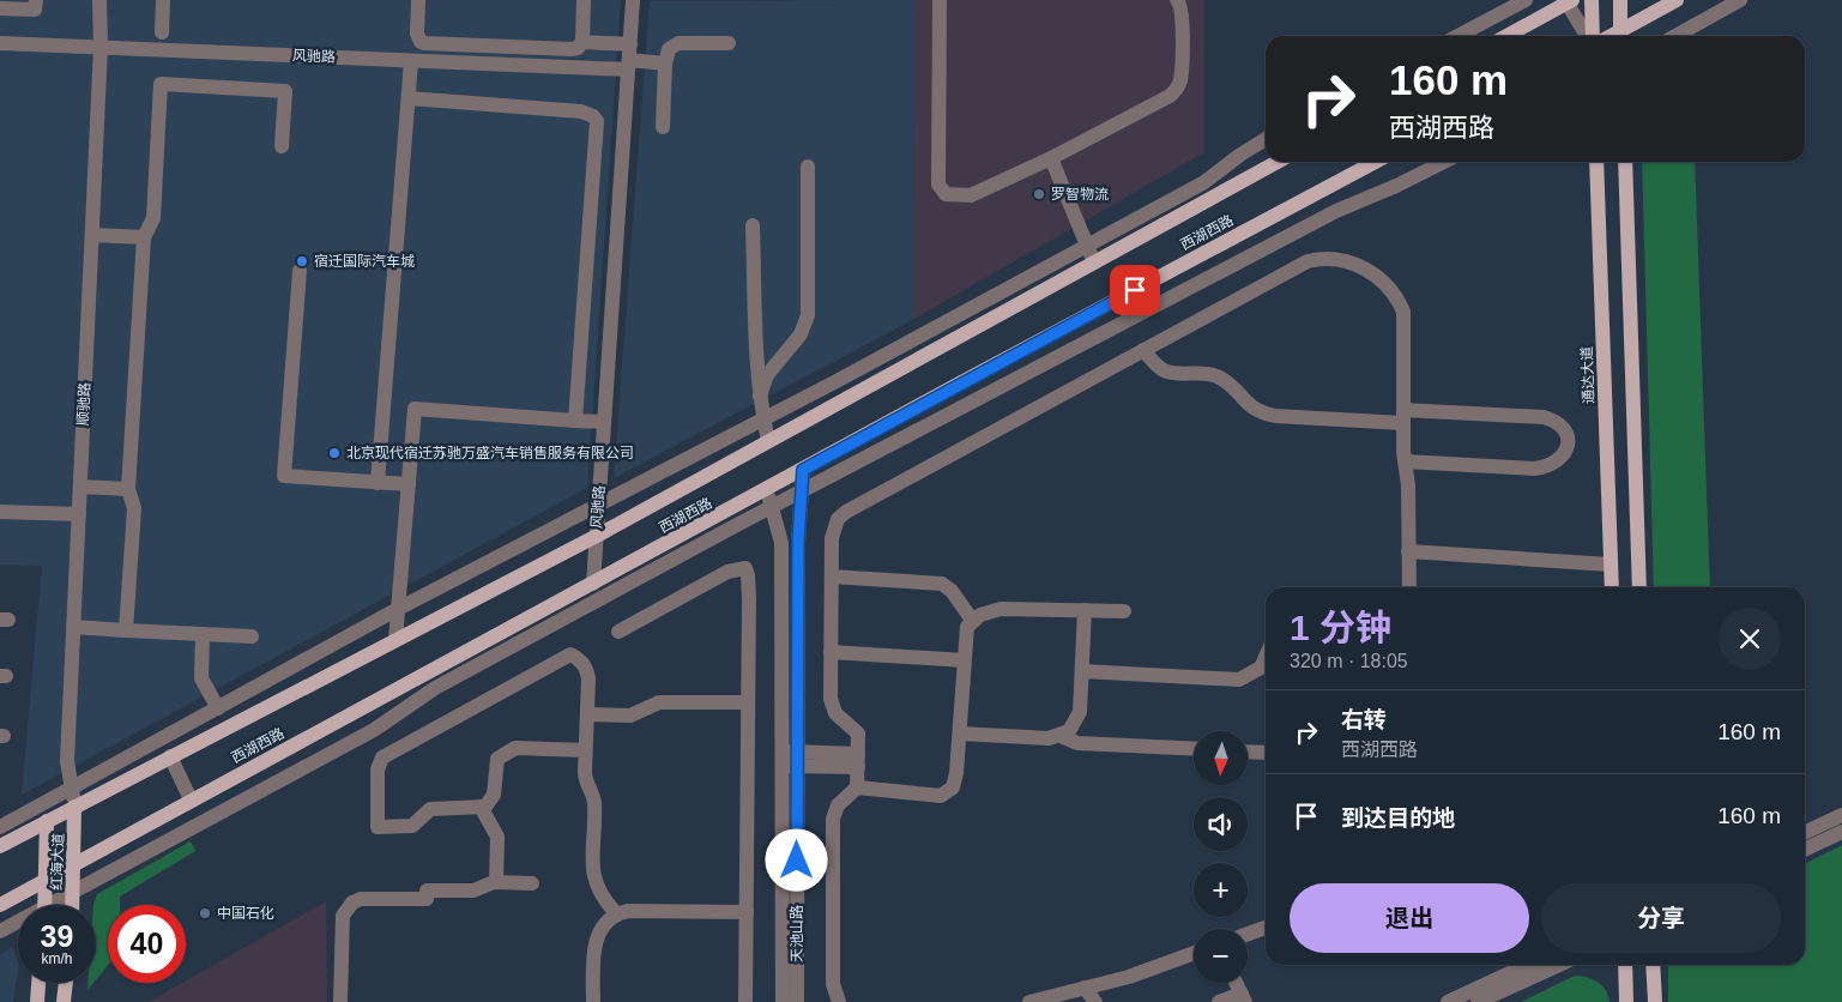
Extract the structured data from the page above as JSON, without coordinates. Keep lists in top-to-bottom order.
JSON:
{
  "streets": {
    "main road": ["西湖西路", "通达大道", "红海大道"],
    "street": ["风驰路", "顺驰路", "天池山路"]
  },
  "crossings": [
    ["风驰路", "西湖西路"],
    ["风驰路", "顺驰路"],
    ["西湖西路", "顺驰路"],
    ["西湖西路", "红海大道"],
    ["西湖西路", "天池山路"],
    ["顺驰路", "红海大道"]
  ],
  "places": [
    "罗智物流",
    "宿迁国际汽车城",
    "北京现代宿迁苏驰万盛汽车销售服务有限公司",
    "中国石化"
  ],
  "north": "bottom",
  "page": {
    "turn": ["160 m", "西湖西路"],
    "heading": ["1 分钟", "320 m · 18:05"],
    "list": [
      {
        "name": "右转",
        "note": "西湖西路",
        "value": "160 m"
      },
      {
        "name": "到达目的地",
        "value": "160 m"
      }
    ],
    "map_buttons": ["+", "−"],
    "buttons": ["退出", "分享"],
    "speed": "39 km/h",
    "limit": "40"
  }
}
